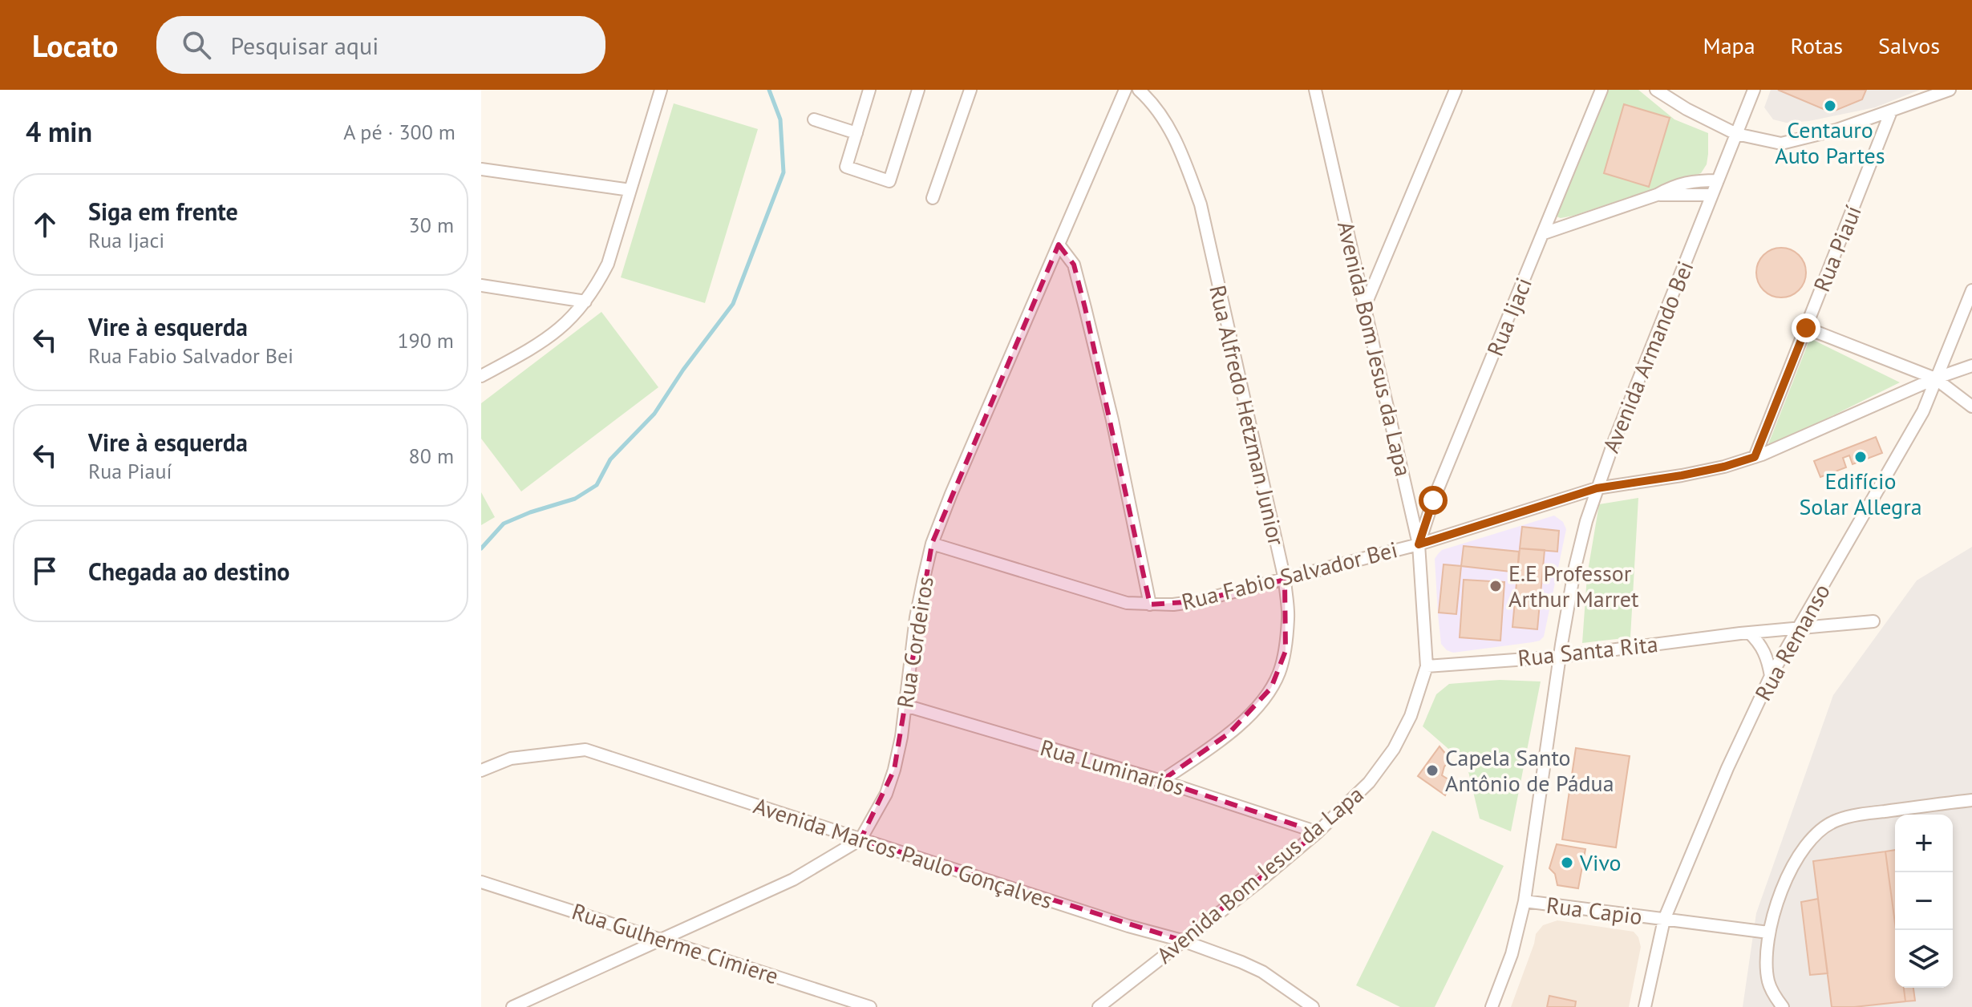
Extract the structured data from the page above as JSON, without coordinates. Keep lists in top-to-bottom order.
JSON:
{
  "streets": {
    "street": [
      "Rua Piauí",
      "Rua Ijaci",
      "Avenida Bom Jesus da Lapa",
      "Avenida Armando Bei",
      "Rua Alfredo Hetzman Junior",
      "Rua Fabio Salvador Bei",
      "Rua Cordeiros",
      "Rua Remanso",
      "Rua Santa Rita",
      "Rua Luminarios",
      "Avenida Marcos Paulo Gonçalves",
      "Rua Capio",
      "Rua Gulherme Cimiere"
    ]
  },
  "crossings": [
    ["Rua Piauí", "Rua Fabio Salvador Bei"],
    ["Rua Ijaci", "Avenida Bom Jesus da Lapa"],
    ["Rua Ijaci", "Rua Fabio Salvador Bei"],
    ["Avenida Bom Jesus da Lapa", "Rua Fabio Salvador Bei"],
    ["Avenida Bom Jesus da Lapa", "Rua Santa Rita"],
    ["Avenida Bom Jesus da Lapa", "Rua Luminarios"],
    ["Avenida Bom Jesus da Lapa", "Avenida Marcos Paulo Gonçalves"],
    ["Avenida Armando Bei", "Rua Fabio Salvador Bei"],
    ["Avenida Armando Bei", "Rua Santa Rita"],
    ["Avenida Armando Bei", "Rua Capio"],
    ["Rua Alfredo Hetzman Junior", "Rua Fabio Salvador Bei"],
    ["Rua Alfredo Hetzman Junior", "Rua Luminarios"],
    ["Rua Fabio Salvador Bei", "Rua Cordeiros"],
    ["Rua Fabio Salvador Bei", "Rua Remanso"],
    ["Rua Cordeiros", "Rua Luminarios"],
    ["Rua Cordeiros", "Avenida Marcos Paulo Gonçalves"],
    ["Rua Cordeiros", "Rua Gulherme Cimiere"],
    ["Rua Remanso", "Rua Santa Rita"],
    ["Rua Remanso", "Rua Capio"]
  ],
  "places": [
    "Centauro Auto Partes",
    "Edifício Solar Allegra",
    "E.E Professor Arthur Marret",
    "Capela Santo Antônio de Pádua",
    "Vivo"
  ],
  "page": {
    "header": "Locato",
    "search": "Pesquisar aqui",
    "nav": ["Mapa", "Rotas", "Salvos"],
    "heading": ["4 min", "A pé · 300 m"],
    "list": [
      ["Siga em frente", "Rua Ijaci", "30 m"],
      ["Vire à esquerda", "Rua Fabio Salvador Bei", "190 m"],
      ["Vire à esquerda", "Rua Piauí", "80 m"],
      "Chegada ao destino"
    ],
    "map_buttons": ["+", "−"]
  }
}
